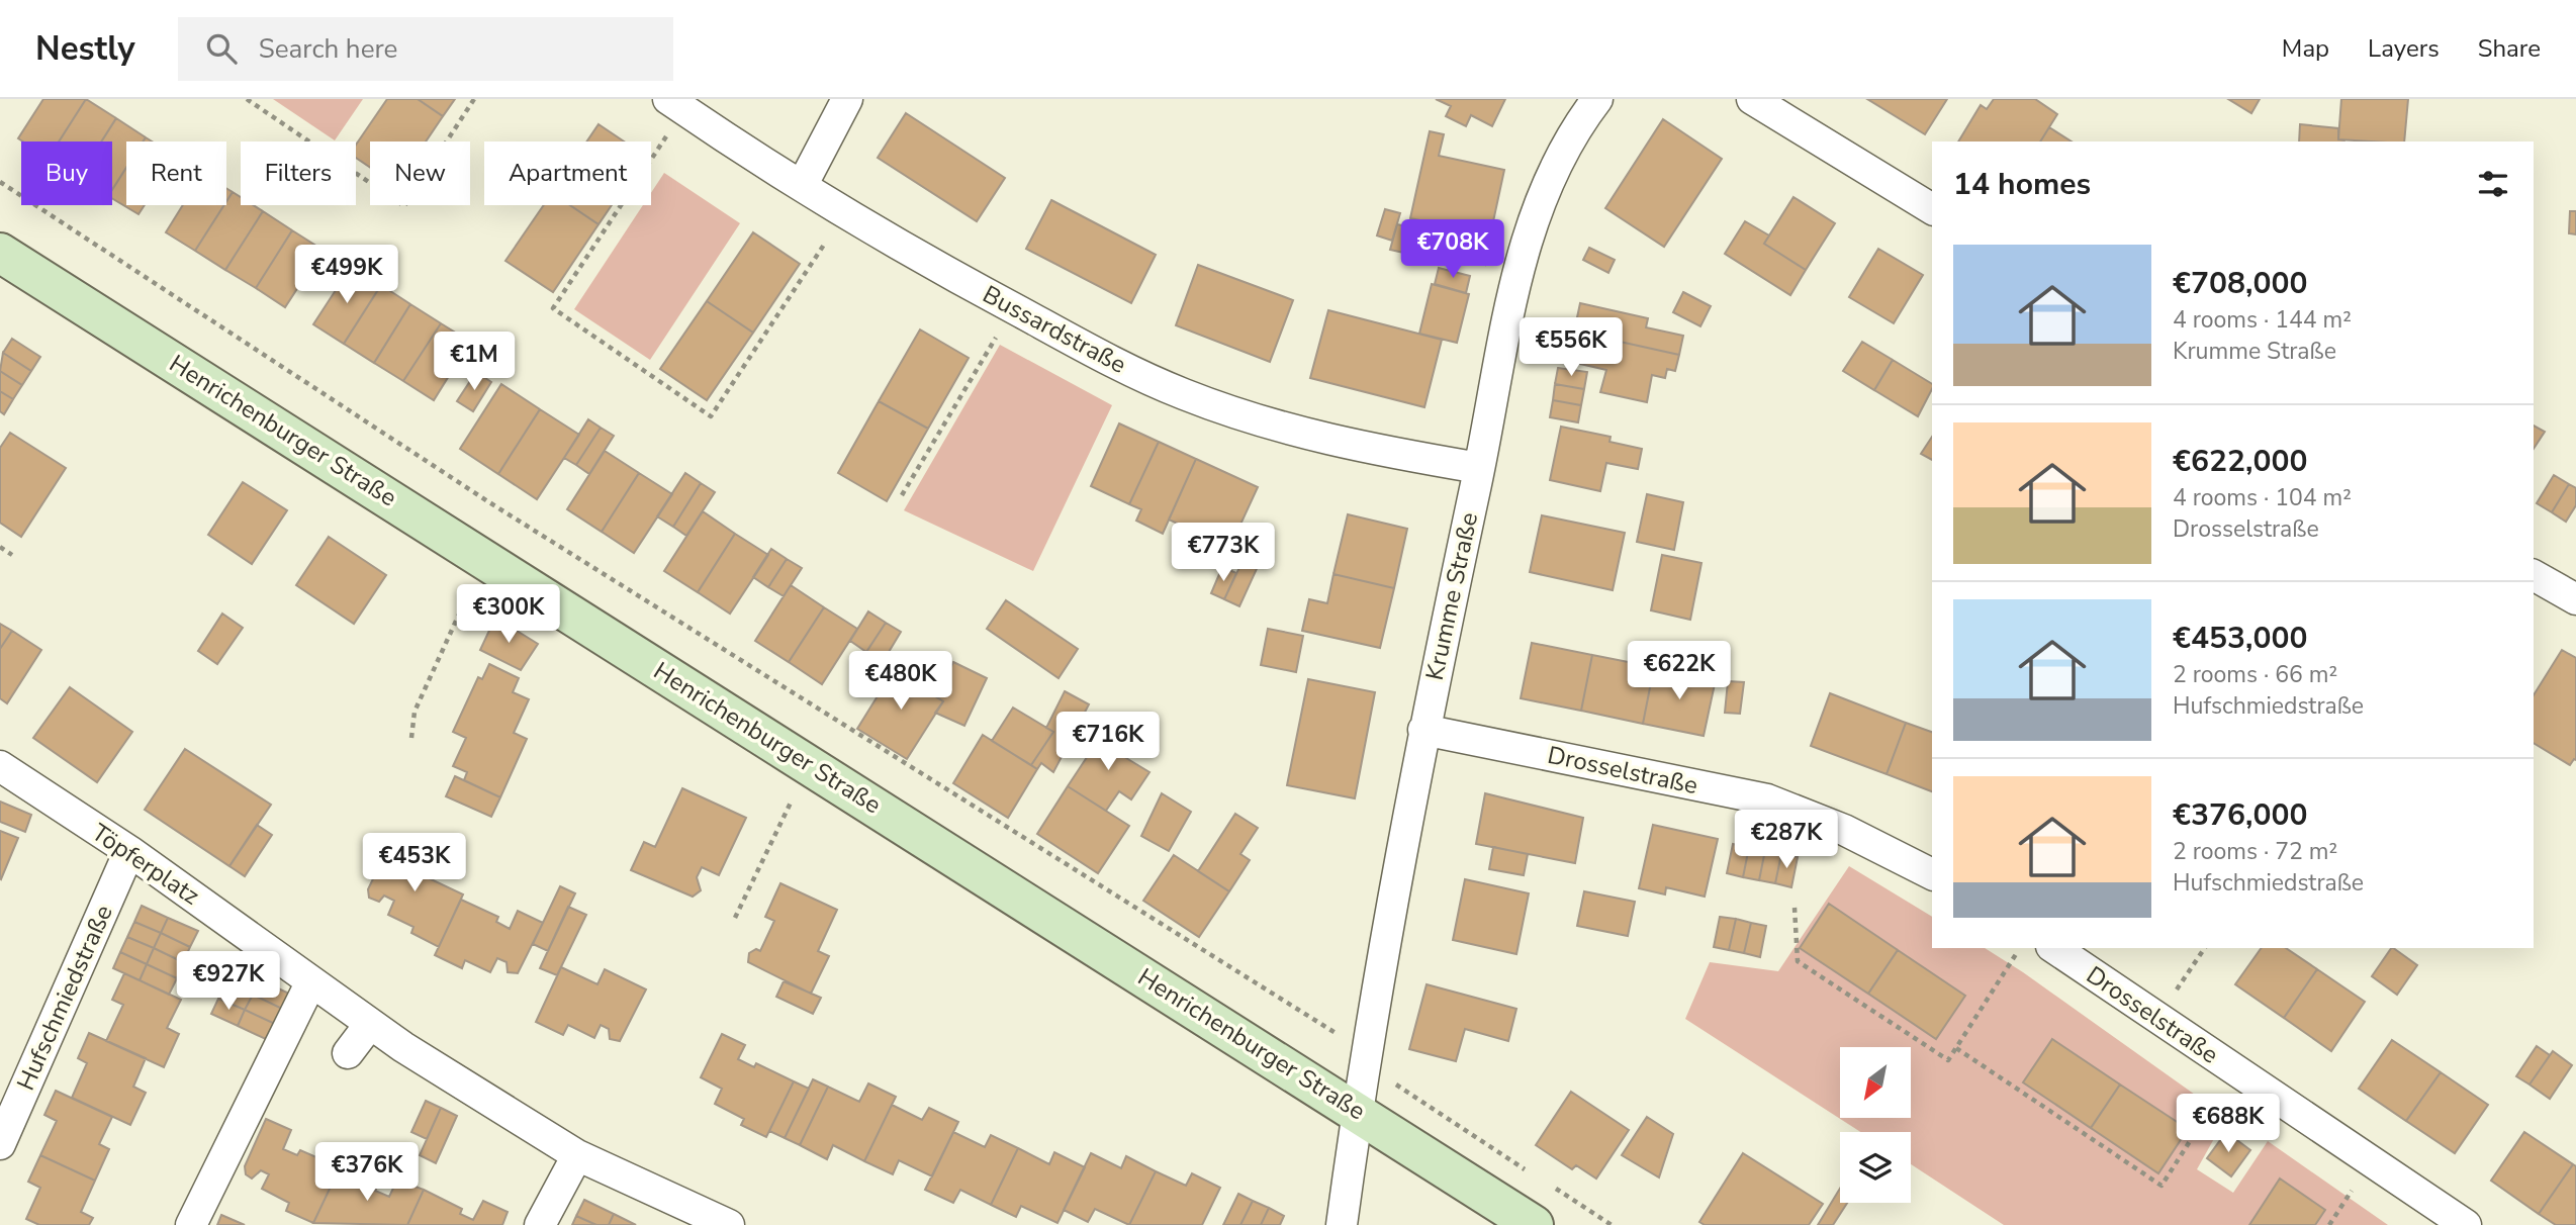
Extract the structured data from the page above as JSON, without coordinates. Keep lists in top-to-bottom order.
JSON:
{
  "streets": {
    "main road": ["Henrichenburger Straße"],
    "street": [
      "Bussardstraße",
      "Krumme Straße",
      "Drosselstraße",
      "Töpferplatz",
      "Hufschmiedstraße"
    ]
  },
  "crossings": [
    ["Bussardstraße", "Krumme Straße"],
    ["Henrichenburger Straße", "Krumme Straße"],
    ["Krumme Straße", "Drosselstraße"],
    ["Töpferplatz", "Hufschmiedstraße"]
  ],
  "north": "bottom left",
  "page": {
    "header": "Nestly",
    "search": "Search here",
    "nav": ["Map", "Layers", "Share"],
    "chip": [
      "Buy",
      "Rent",
      "Filters",
      "New",
      "Apartment"
    ],
    "heading": "14 homes",
    "price": [
      "€708K",
      "€499K",
      "€556K",
      "€1M",
      "€773K",
      "€300K",
      "€622K",
      "€480K",
      "€716K",
      "€287K",
      "€453K",
      "€927K",
      "€688K",
      "€376K"
    ],
    "list": [
      {
        "name": "€708,000",
        "note": "4 rooms · 144 m² · Krumme Straße"
      },
      {
        "name": "€622,000",
        "note": "4 rooms · 104 m² · Drosselstraße"
      },
      {
        "name": "€453,000",
        "note": "2 rooms · 66 m² · Hufschmiedstraße"
      },
      {
        "name": "€376,000",
        "note": "2 rooms · 72 m² · Hufschmiedstraße"
      }
    ]
  }
}
